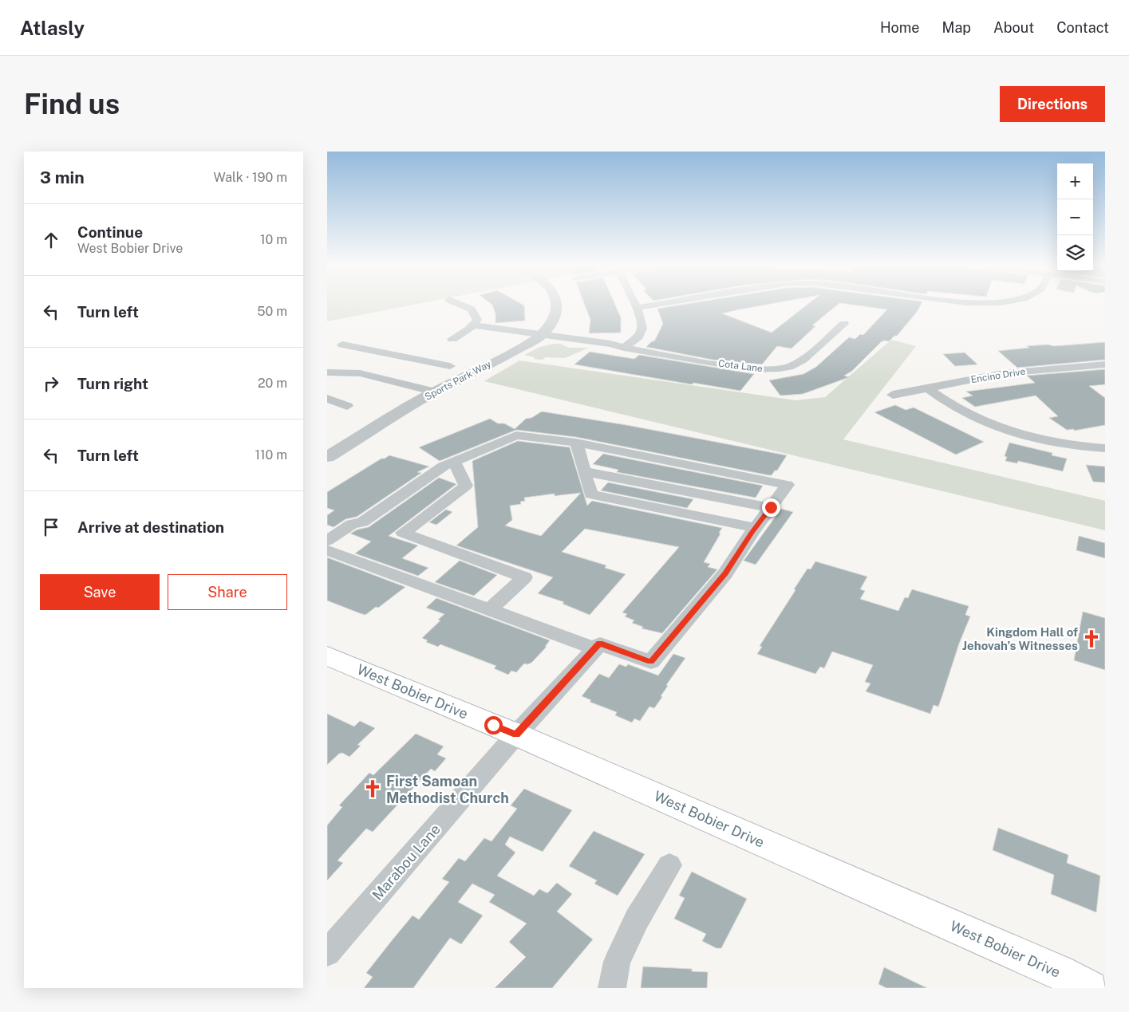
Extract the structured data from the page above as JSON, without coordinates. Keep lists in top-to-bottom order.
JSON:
{
  "streets": {
    "main road": ["West Bobier Drive"],
    "street": [
      "Cota Lane",
      "Encino Drive",
      "Sports Park Way",
      "Marabou Lane"
    ]
  },
  "crossings": [
    ["Cota Lane", "Sports Park Way"],
    ["West Bobier Drive", "Marabou Lane"]
  ],
  "places": {
    "church": ["Kingdom Hall of Jehovah’s Witnesses", "First Samoan Methodist Church"]
  },
  "page": {
    "header": "Atlasly",
    "nav": [
      "Home",
      "Map",
      "About",
      "Contact"
    ],
    "buttons": [
      "Directions",
      ["Save", "Share"]
    ],
    "title": "Find us",
    "heading": ["3 min", "Walk · 190 m"],
    "map_buttons": ["+", "−"],
    "list": [
      ["Continue", "West Bobier Drive", "10 m"],
      ["Turn left", "50 m"],
      ["Turn right", "20 m"],
      ["Turn left", "110 m"],
      "Arrive at destination"
    ]
  }
}
